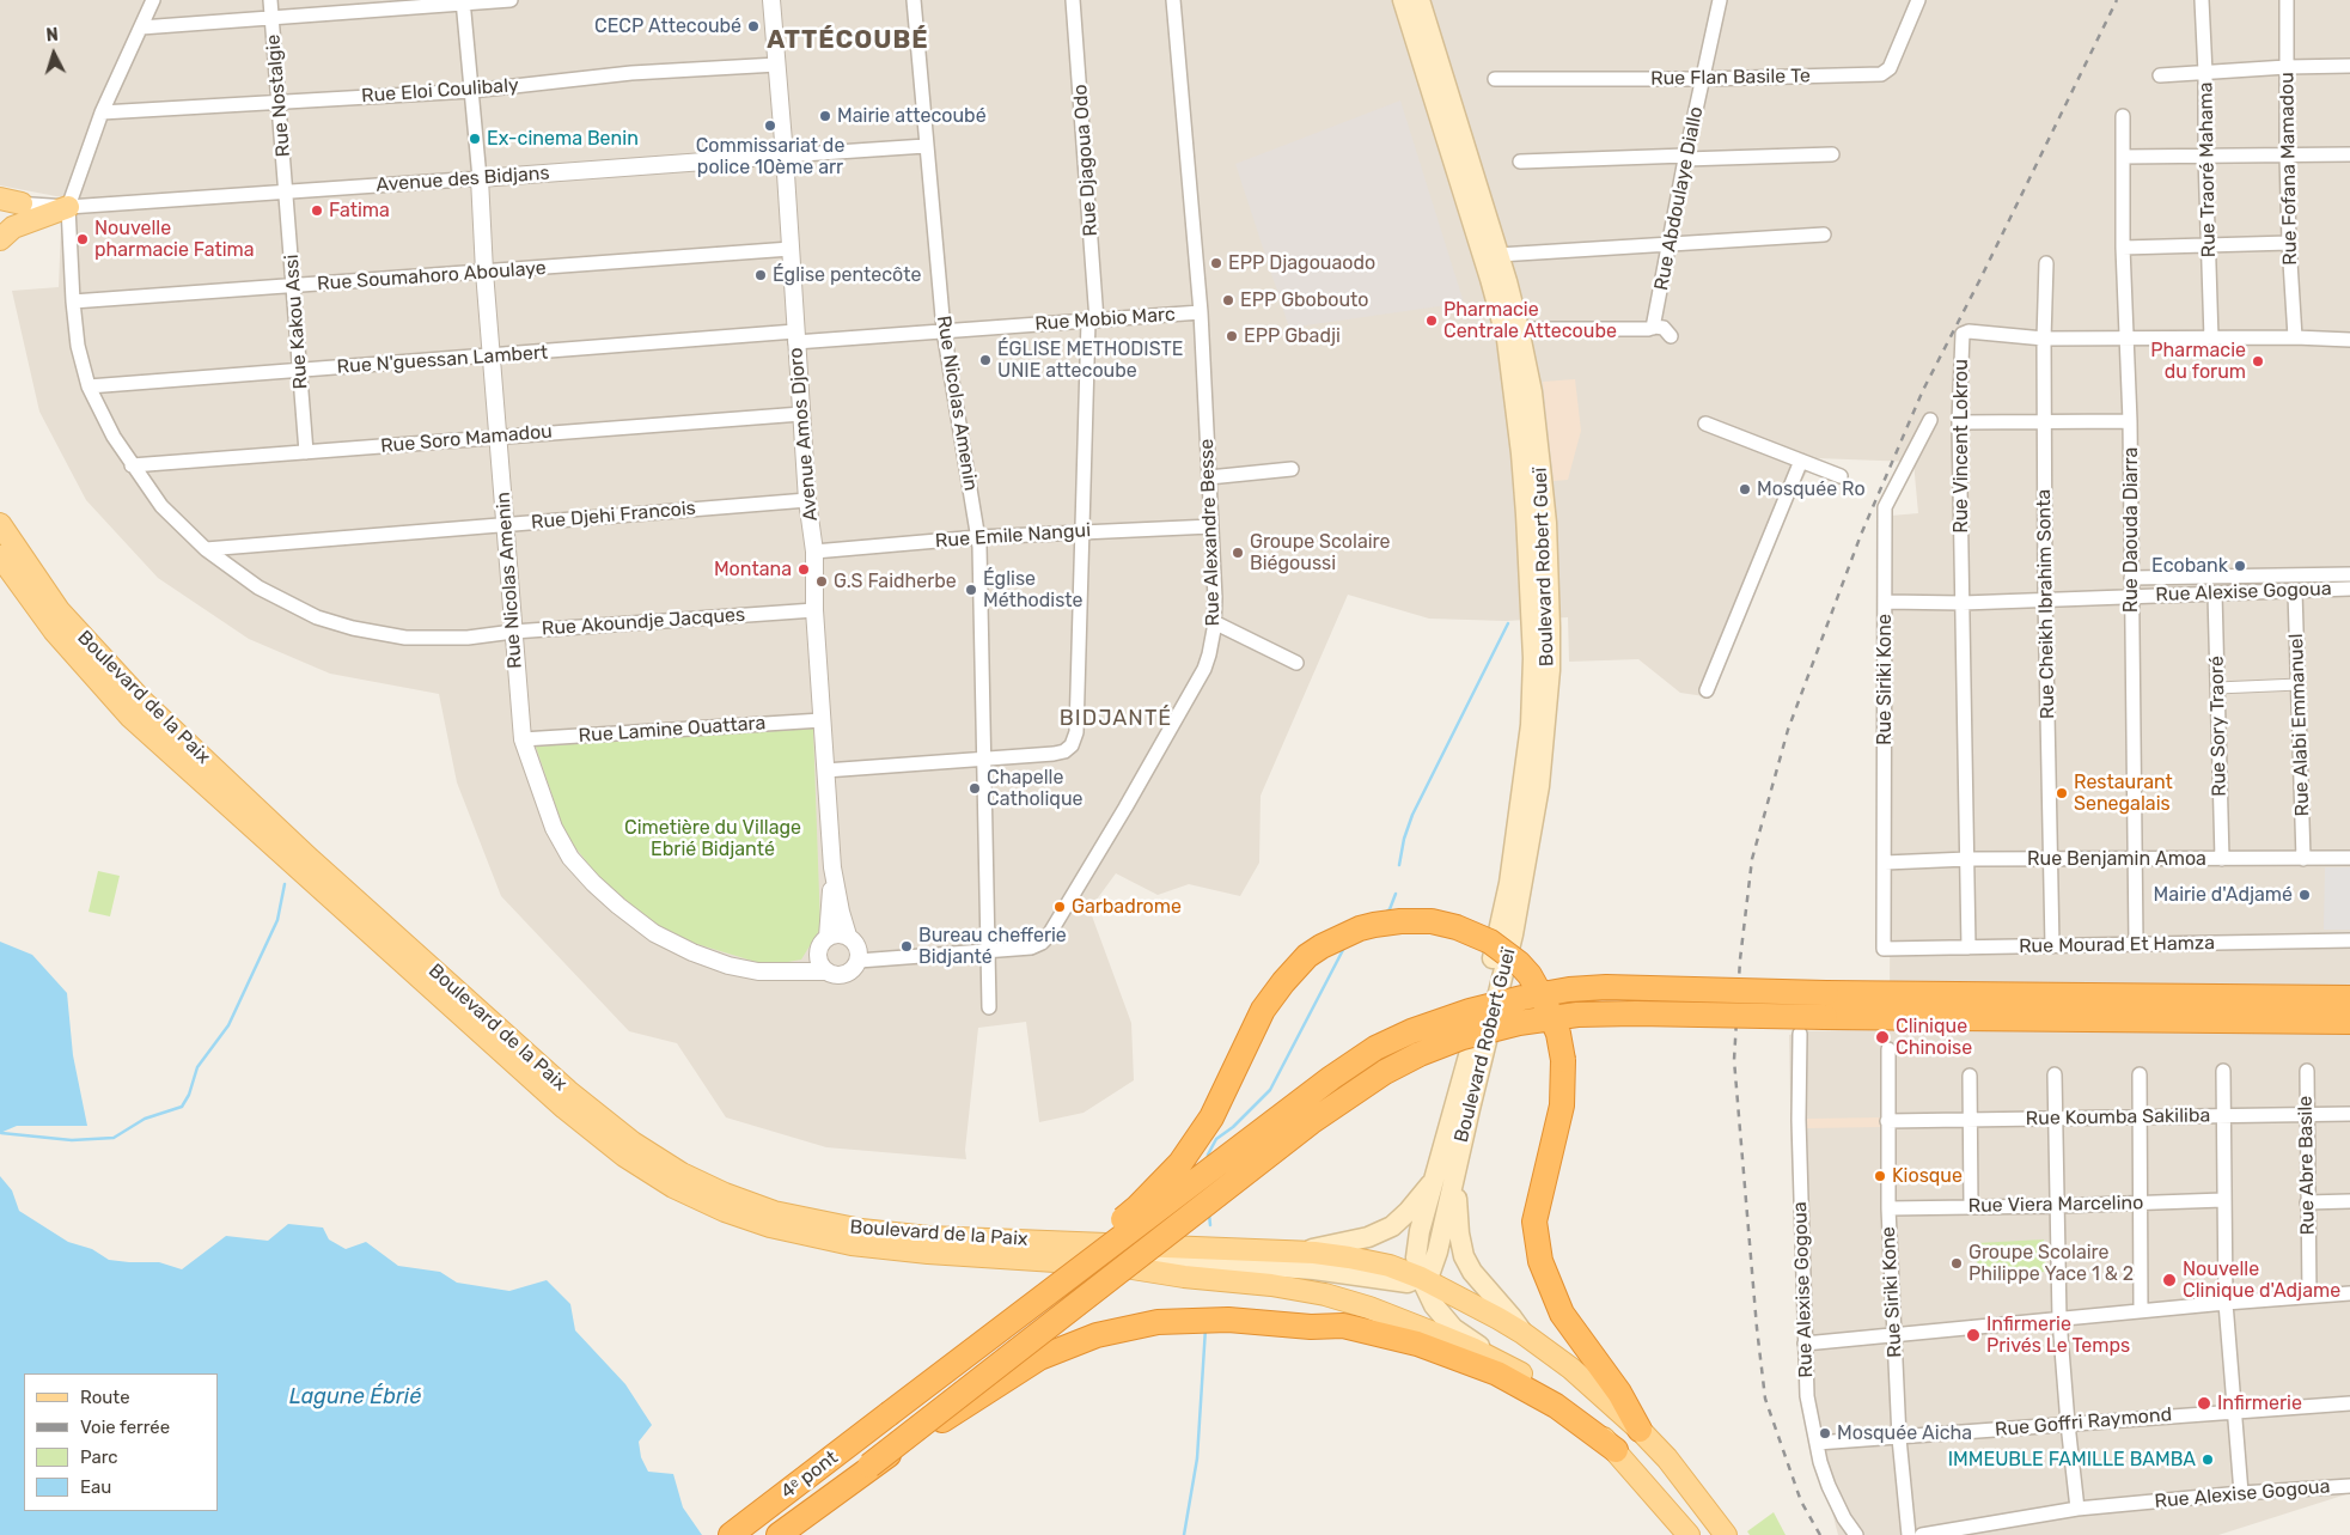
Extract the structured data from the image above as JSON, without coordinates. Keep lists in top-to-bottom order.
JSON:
{
  "streets": {
    "highway": ["4ᵉ pont"],
    "main road": ["Boulevard Robert Gueï", "Boulevard de la Paix"],
    "street": [
      "Rue Flan Basile Te",
      "Rue Eloi Coulibaly",
      "Rue Nostalgie",
      "Rue Djagoua Odo",
      "Rue Fofana Mamadou",
      "Rue Traoré Mahama",
      "Avenue des Bidjans",
      "Rue Abdoulaye Diallo",
      "Rue Soumahoro Aboulaye",
      "Rue Mobio Marc",
      "Rue Kakou Assi",
      "Rue N'guessan Lambert",
      "Rue Nicolas Amenin",
      "Avenue Amos Djoro",
      "Rue Soro Mamadou",
      "Rue Vincent Lokrou",
      "Rue Djehi Francois",
      "Rue Daouda Diarra",
      "Rue Alexandre Besse",
      "Rue Emile Nangui",
      "Rue Alexise Gogoua",
      "Rue Cheikh Ibrahim Sonta",
      "Rue Akoundje Jacques",
      "Rue Siriki Kone",
      "Rue Alabi Emmanuel",
      "Rue Sory Traoré",
      "Rue Lamine Ouattara",
      "Rue Benjamin Amoa",
      "Rue Mourad Et Hamza",
      "Rue Koumba Sakiliba",
      "Rue Abre Basile",
      "Rue Viera Marcelino",
      "Rue Goffri Raymond"
    ]
  },
  "crossings": [
    ["Rue Flan Basile Te", "Rue Abdoulaye Diallo"],
    ["Rue Eloi Coulibaly", "Rue Nostalgie"],
    ["Rue Eloi Coulibaly", "Rue Nicolas Amenin"],
    ["Rue Eloi Coulibaly", "Avenue Amos Djoro"],
    ["Rue Eloi Coulibaly", "Rue Akoundje Jacques"],
    ["Rue Nostalgie", "Avenue des Bidjans"],
    ["Rue Nostalgie", "Rue Kakou Assi"],
    ["Rue Djagoua Odo", "Rue Mobio Marc"],
    ["Rue Djagoua Odo", "Rue Nicolas Amenin"],
    ["Rue Djagoua Odo", "Rue Emile Nangui"],
    ["Rue Fofana Mamadou", "Rue Vincent Lokrou"],
    ["Rue Traoré Mahama", "Rue Vincent Lokrou"],
    ["Avenue des Bidjans", "Rue Kakou Assi"],
    ["Avenue des Bidjans", "Rue Nicolas Amenin"],
    ["Avenue des Bidjans", "Avenue Amos Djoro"],
    ["Avenue des Bidjans", "Rue Akoundje Jacques"],
    ["Rue Soumahoro Aboulaye", "Rue Kakou Assi"],
    ["Rue Soumahoro Aboulaye", "Rue Nicolas Amenin"],
    ["Rue Soumahoro Aboulaye", "Avenue Amos Djoro"],
    ["Rue Soumahoro Aboulaye", "Rue Akoundje Jacques"],
    ["Rue Mobio Marc", "Rue N'guessan Lambert"],
    ["Rue Mobio Marc", "Rue Nicolas Amenin"],
    ["Rue Mobio Marc", "Avenue Amos Djoro"],
    ["Rue Mobio Marc", "Rue Alexandre Besse"],
    ["Rue Kakou Assi", "Rue N'guessan Lambert"],
    ["Rue Kakou Assi", "Rue Soro Mamadou"],
    ["Rue N'guessan Lambert", "Rue Nicolas Amenin"],
    ["Rue N'guessan Lambert", "Avenue Amos Djoro"],
    ["Rue N'guessan Lambert", "Rue Akoundje Jacques"],
    ["Rue Nicolas Amenin", "Avenue Amos Djoro"],
    ["Rue Nicolas Amenin", "Rue Soro Mamadou"],
    ["Rue Nicolas Amenin", "Rue Djehi Francois"],
    ["Rue Nicolas Amenin", "Rue Alexandre Besse"],
    ["Rue Nicolas Amenin", "Rue Emile Nangui"],
    ["Rue Nicolas Amenin", "Rue Akoundje Jacques"],
    ["Rue Nicolas Amenin", "Rue Lamine Ouattara"],
    ["Avenue Amos Djoro", "Rue Soro Mamadou"],
    ["Avenue Amos Djoro", "Rue Djehi Francois"],
    ["Avenue Amos Djoro", "Rue Alexandre Besse"],
    ["Avenue Amos Djoro", "Rue Emile Nangui"],
    ["Avenue Amos Djoro", "Rue Akoundje Jacques"],
    ["Avenue Amos Djoro", "Rue Lamine Ouattara"],
    ["Rue Soro Mamadou", "Rue Akoundje Jacques"],
    ["Rue Vincent Lokrou", "Rue Daouda Diarra"],
    ["Rue Vincent Lokrou", "Rue Alexise Gogoua"],
    ["Rue Vincent Lokrou", "Rue Cheikh Ibrahim Sonta"],
    ["Rue Vincent Lokrou", "Rue Benjamin Amoa"],
    ["Rue Vincent Lokrou", "Rue Mourad Et Hamza"],
    ["Rue Djehi Francois", "Rue Akoundje Jacques"],
    ["Rue Daouda Diarra", "Rue Alexise Gogoua"],
    ["Rue Daouda Diarra", "Rue Benjamin Amoa"],
    ["Rue Daouda Diarra", "Rue Mourad Et Hamza"],
    ["Rue Alexandre Besse", "Rue Emile Nangui"],
    ["Boulevard Robert Gueï", "Boulevard de la Paix"],
    ["Rue Alexise Gogoua", "Rue Cheikh Ibrahim Sonta"],
    ["Rue Alexise Gogoua", "Rue Siriki Kone"],
    ["Rue Alexise Gogoua", "Rue Alabi Emmanuel"],
    ["Rue Alexise Gogoua", "Rue Sory Traoré"],
    ["Rue Alexise Gogoua", "Rue Goffri Raymond"],
    ["Rue Cheikh Ibrahim Sonta", "Rue Benjamin Amoa"],
    ["Rue Cheikh Ibrahim Sonta", "Rue Mourad Et Hamza"],
    ["Rue Siriki Kone", "Rue Benjamin Amoa"],
    ["Rue Siriki Kone", "Rue Mourad Et Hamza"],
    ["Rue Siriki Kone", "Rue Koumba Sakiliba"],
    ["Rue Siriki Kone", "Rue Viera Marcelino"],
    ["Rue Siriki Kone", "Rue Goffri Raymond"],
    ["Rue Alabi Emmanuel", "Rue Benjamin Amoa"],
    ["Rue Sory Traoré", "Rue Benjamin Amoa"],
    ["Rue Koumba Sakiliba", "Rue Abre Basile"]
  ],
  "districts": ["ATTÉCOUBÉ", "BIDJANTÉ"],
  "water": ["Lagune Ébrié"],
  "parks": ["Cimetière du Village Ebrié Bidjanté"],
  "places": [
    "CECP Attecoubé",
    "Mairie attecoubé",
    "Commissariat de police 10ème arr",
    "Ex-cinema Benin",
    "Fatima",
    "Nouvelle pharmacie Fatima",
    "EPP Djagouaodo",
    "Église pentecôte",
    "EPP Gbobouto",
    "Pharmacie Centrale Attecoube",
    "EPP Gbadji",
    "ÉGLISE METHODISTE UNIE attecoube",
    "Pharmacie du forum",
    "Mosquée Ro",
    "Groupe Scolaire Biégoussi",
    "Ecobank",
    "Montana",
    "G.S Faidherbe",
    "Église Méthodiste",
    "Chapelle Catholique",
    "Restaurant Senegalais",
    "Mairie d'Adjamé",
    "Garbadrome",
    "Bureau chefferie Bidjanté",
    "Clinique Chinoise",
    "Kiosque",
    "Groupe Scolaire Philippe Yace 1 & 2",
    "Nouvelle Clinique d'Adjame",
    "Infirmerie Privés Le Temps",
    "Infirmerie",
    "Mosquée Aicha",
    "IMMEUBLE FAMILLE BAMBA"
  ],
  "legend": [
    "Route",
    "Voie ferrée",
    "Parc",
    "Eau"
  ],
  "north": "top"
}
